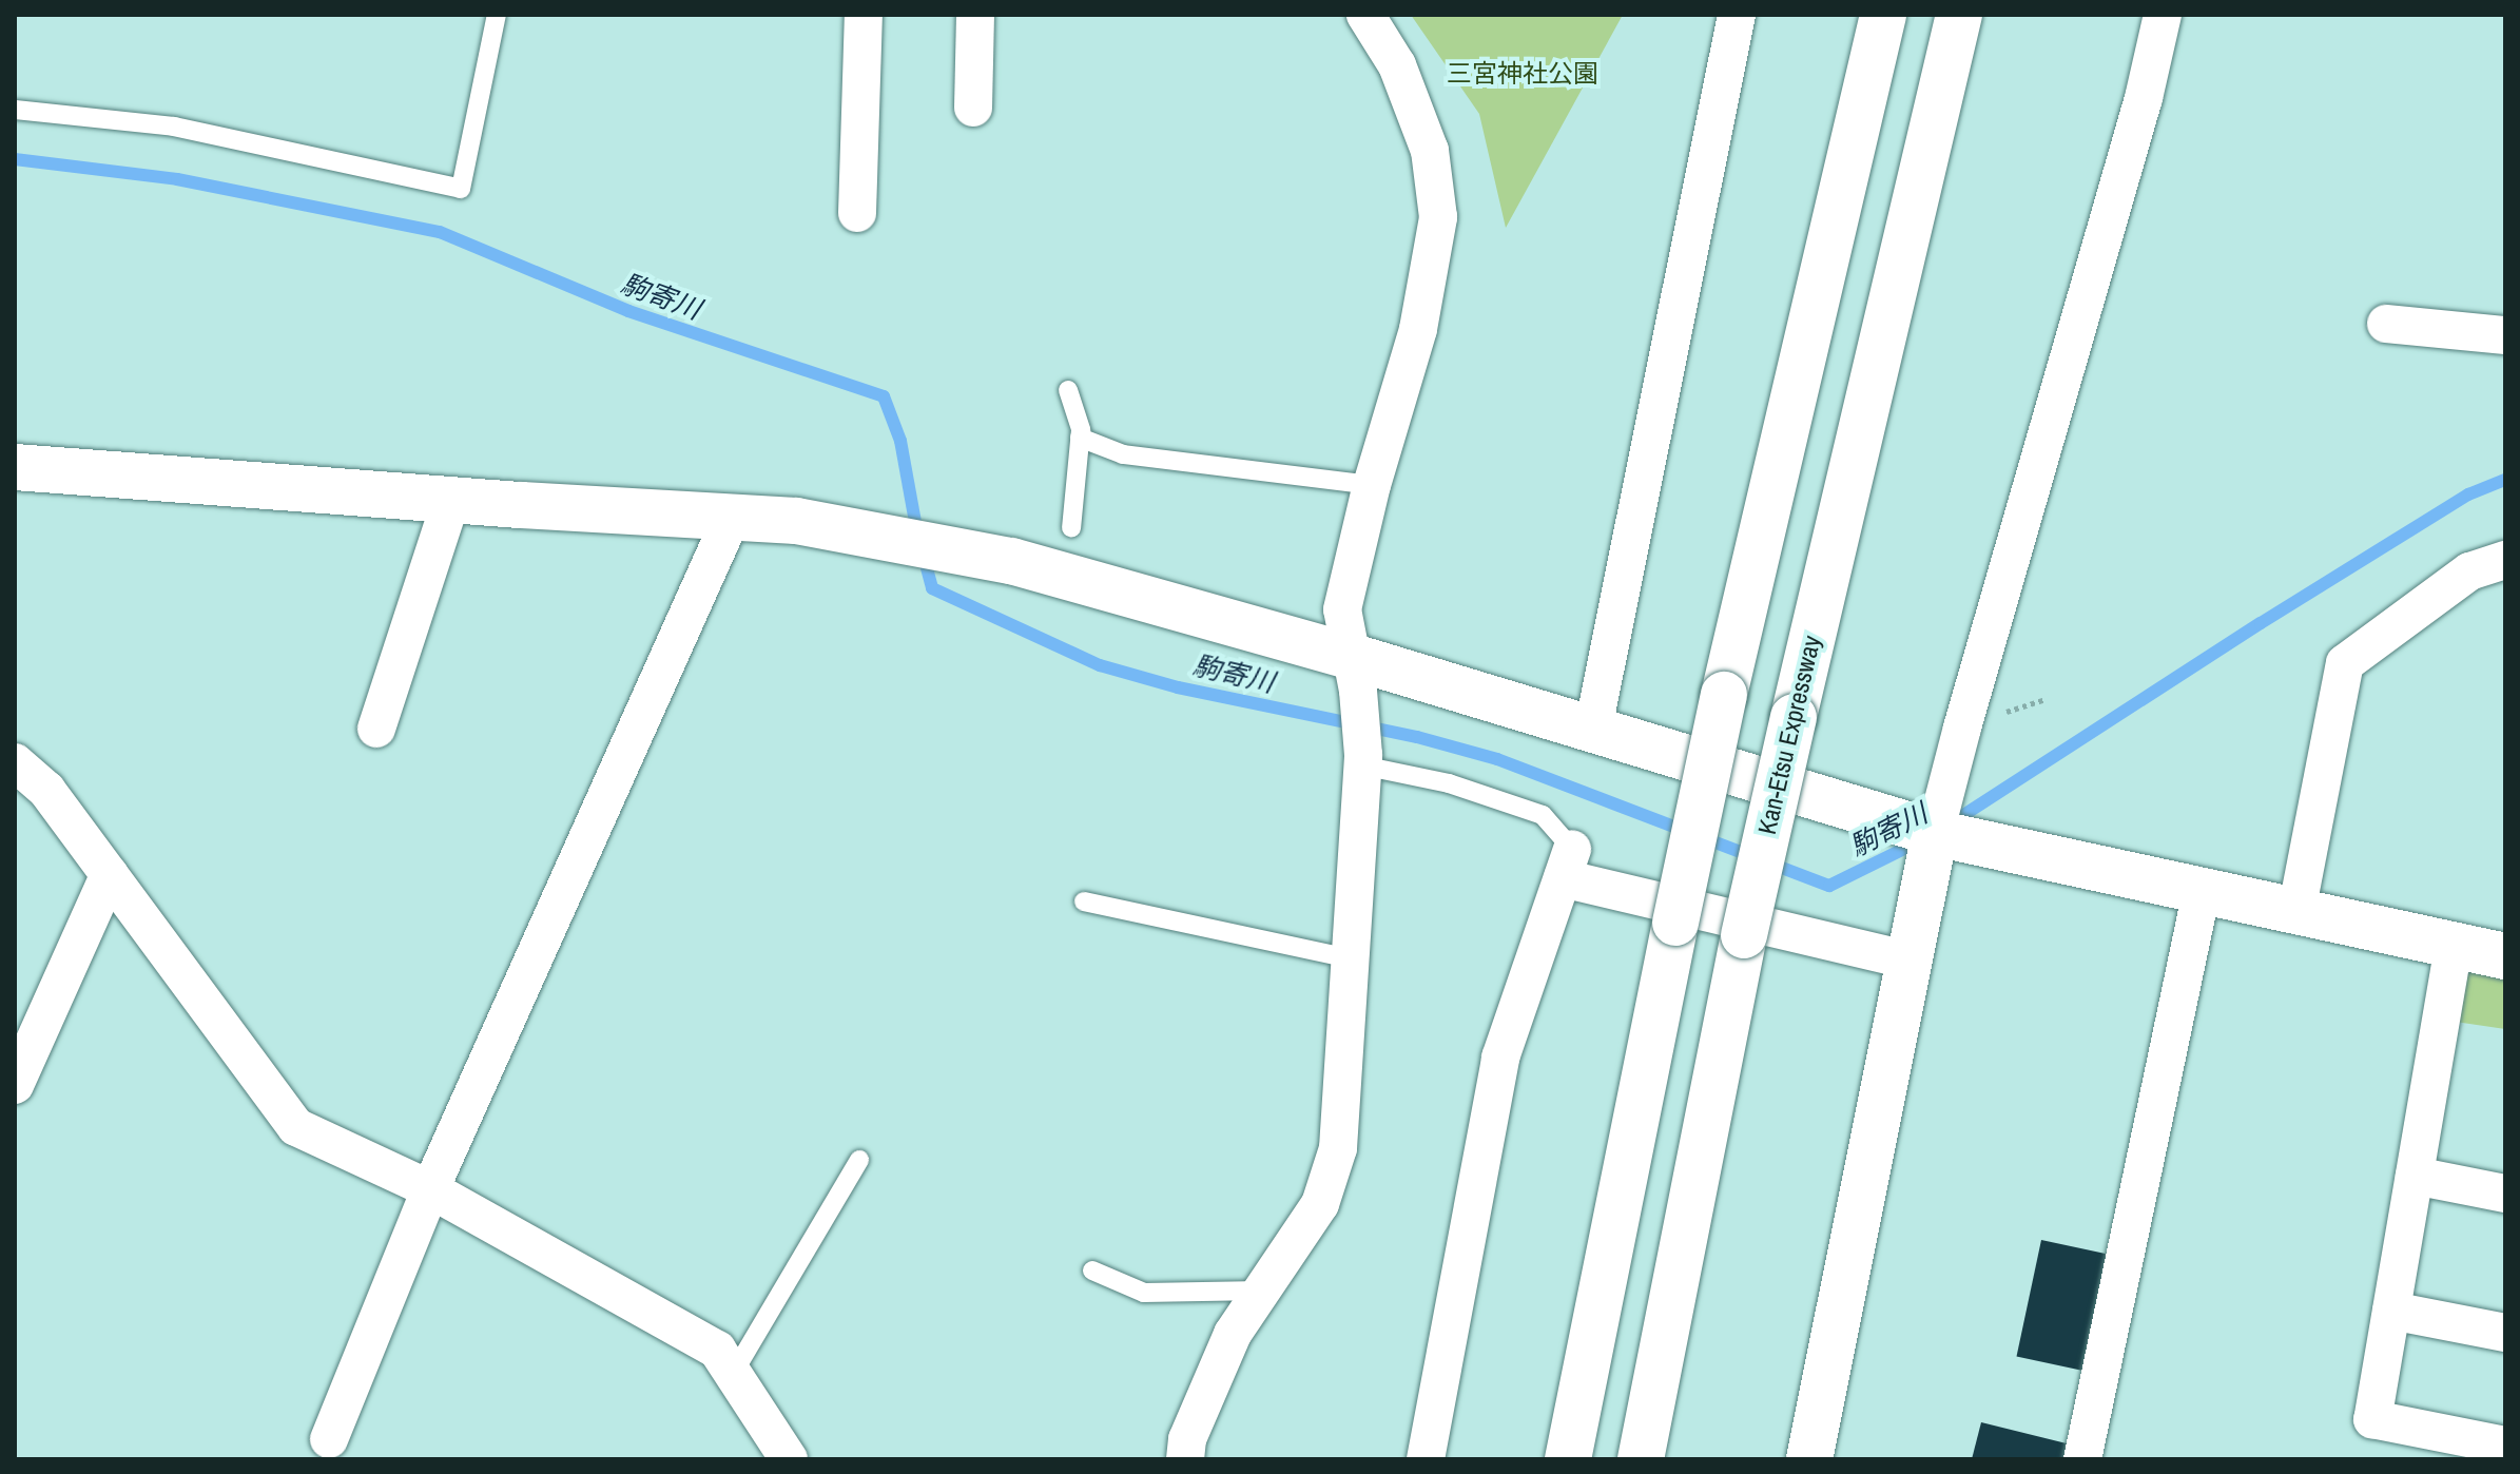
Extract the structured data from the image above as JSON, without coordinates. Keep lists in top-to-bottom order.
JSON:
{
  "streets": {
    "main road": ["Kan-Etsu Expressway"]
  },
  "water": ["駒寄川"],
  "parks": ["三宮神社公園"]
}
